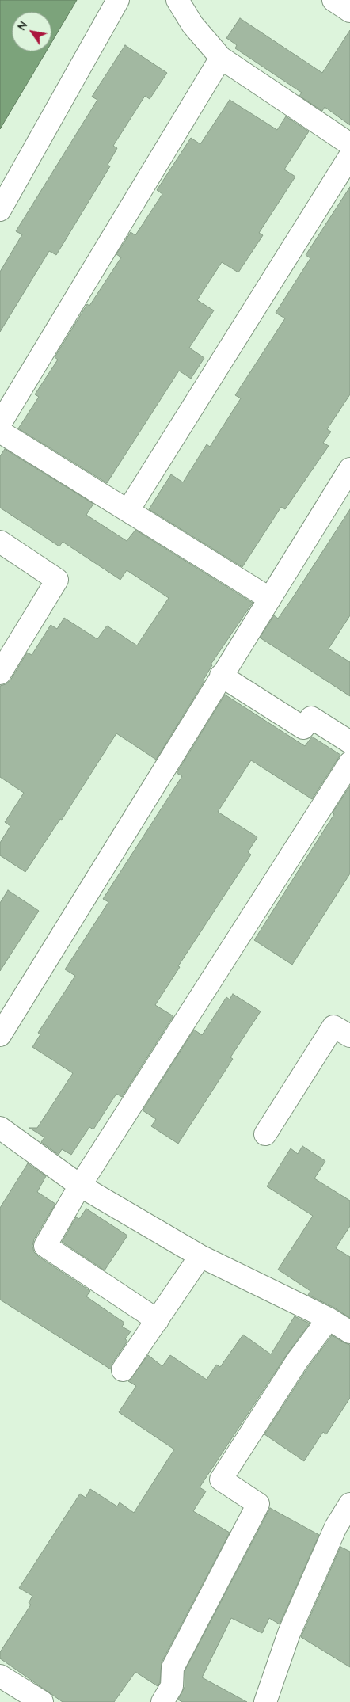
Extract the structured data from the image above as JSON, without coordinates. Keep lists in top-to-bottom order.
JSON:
{
  "north": "top left"
}
